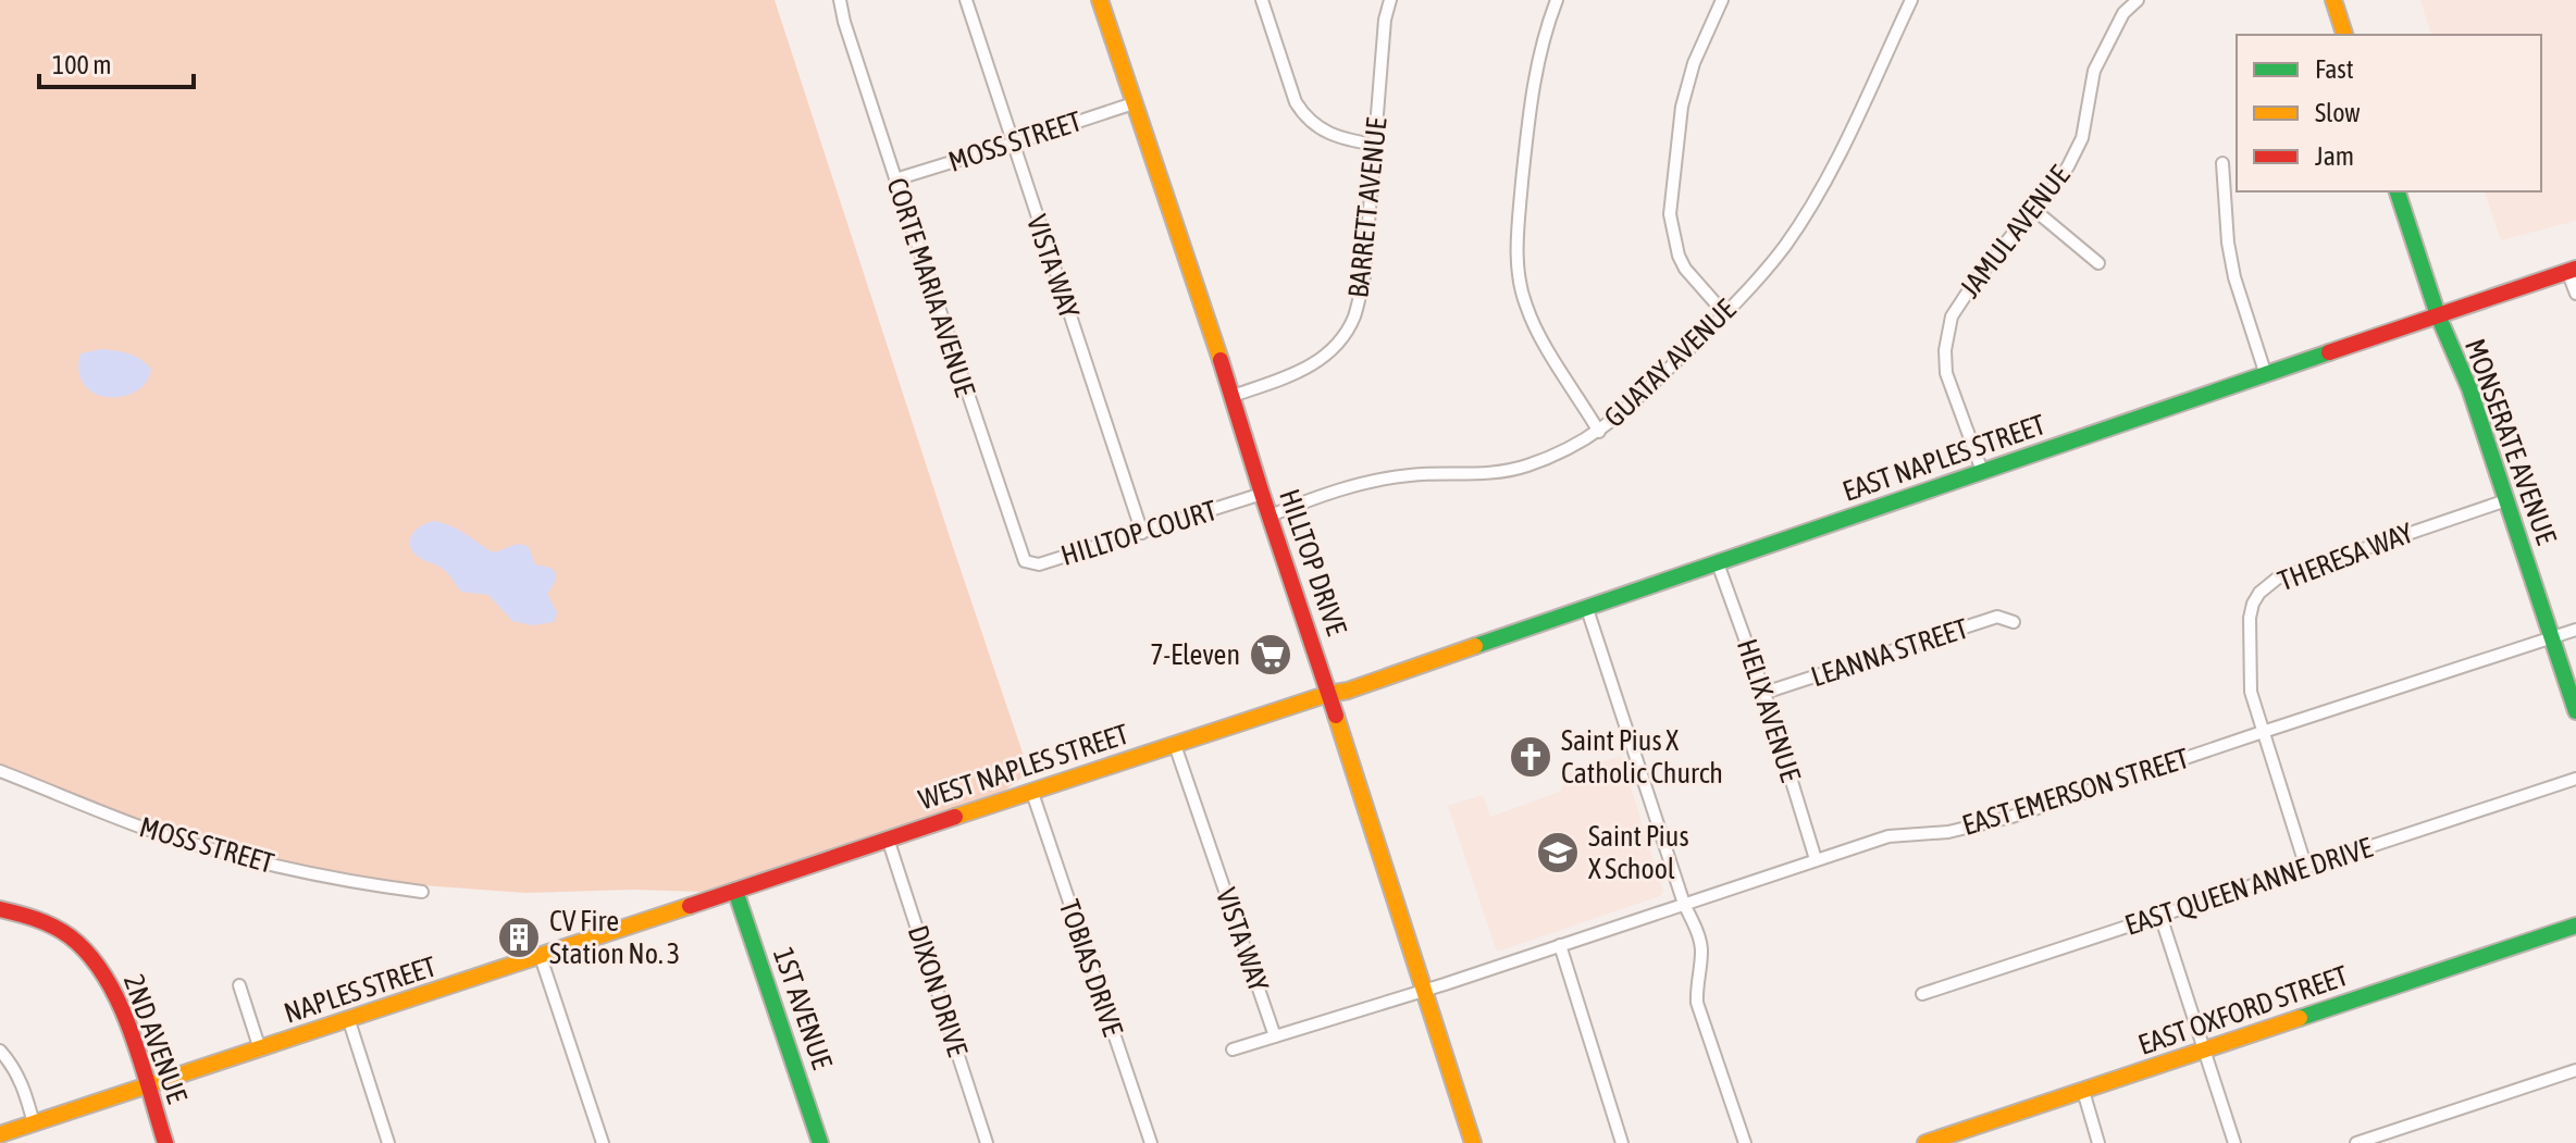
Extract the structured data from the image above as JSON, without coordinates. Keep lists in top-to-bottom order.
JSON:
{
  "streets": {
    "street": [
      "MOSS STREET",
      "BARRETT AVENUE",
      "JAMUL AVENUE",
      "VISTA WAY",
      "CORTE MARIA AVENUE",
      "GUATAY AVENUE",
      "MONSERATE AVENUE",
      "EAST NAPLES STREET",
      "HILLTOP COURT",
      "THERESA WAY",
      "HILLTOP DRIVE",
      "LEANNA STREET",
      "HELIX AVENUE",
      "WEST NAPLES STREET",
      "EAST EMERSON STREET",
      "EAST QUEEN ANNE DRIVE",
      "TOBIAS DRIVE",
      "NAPLES STREET",
      "DIXON DRIVE",
      "1ST AVENUE",
      "EAST OXFORD STREET",
      "2ND AVENUE"
    ]
  },
  "crossings": [
    ["MOSS STREET", "VISTA WAY"],
    ["MOSS STREET", "CORTE MARIA AVENUE"],
    ["MOSS STREET", "HILLTOP DRIVE"],
    ["BARRETT AVENUE", "HILLTOP DRIVE"],
    ["JAMUL AVENUE", "EAST NAPLES STREET"],
    ["VISTA WAY", "HILLTOP COURT"],
    ["VISTA WAY", "WEST NAPLES STREET"],
    ["VISTA WAY", "EAST EMERSON STREET"],
    ["CORTE MARIA AVENUE", "HILLTOP COURT"],
    ["GUATAY AVENUE", "HILLTOP DRIVE"],
    ["MONSERATE AVENUE", "EAST NAPLES STREET"],
    ["MONSERATE AVENUE", "THERESA WAY"],
    ["MONSERATE AVENUE", "EAST EMERSON STREET"],
    ["EAST NAPLES STREET", "HILLTOP DRIVE"],
    ["EAST NAPLES STREET", "HELIX AVENUE"],
    ["EAST NAPLES STREET", "WEST NAPLES STREET"],
    ["HILLTOP COURT", "HILLTOP DRIVE"],
    ["THERESA WAY", "EAST EMERSON STREET"],
    ["THERESA WAY", "EAST QUEEN ANNE DRIVE"],
    ["HILLTOP DRIVE", "WEST NAPLES STREET"],
    ["HILLTOP DRIVE", "EAST EMERSON STREET"],
    ["LEANNA STREET", "HELIX AVENUE"],
    ["HELIX AVENUE", "EAST EMERSON STREET"],
    ["WEST NAPLES STREET", "TOBIAS DRIVE"],
    ["WEST NAPLES STREET", "NAPLES STREET"],
    ["WEST NAPLES STREET", "DIXON DRIVE"],
    ["WEST NAPLES STREET", "1ST AVENUE"],
    ["NAPLES STREET", "1ST AVENUE"],
    ["NAPLES STREET", "2ND AVENUE"]
  ],
  "places": {
    "supermarket": ["7-Eleven"],
    "church": ["Saint Pius X Catholic Church"],
    "school or university": ["Saint Pius X School"],
    "building": ["CV Fire Station No. 3"]
  },
  "legend": ["Fast", "Slow", "Jam"],
  "scale_bar": "100 m"
}
